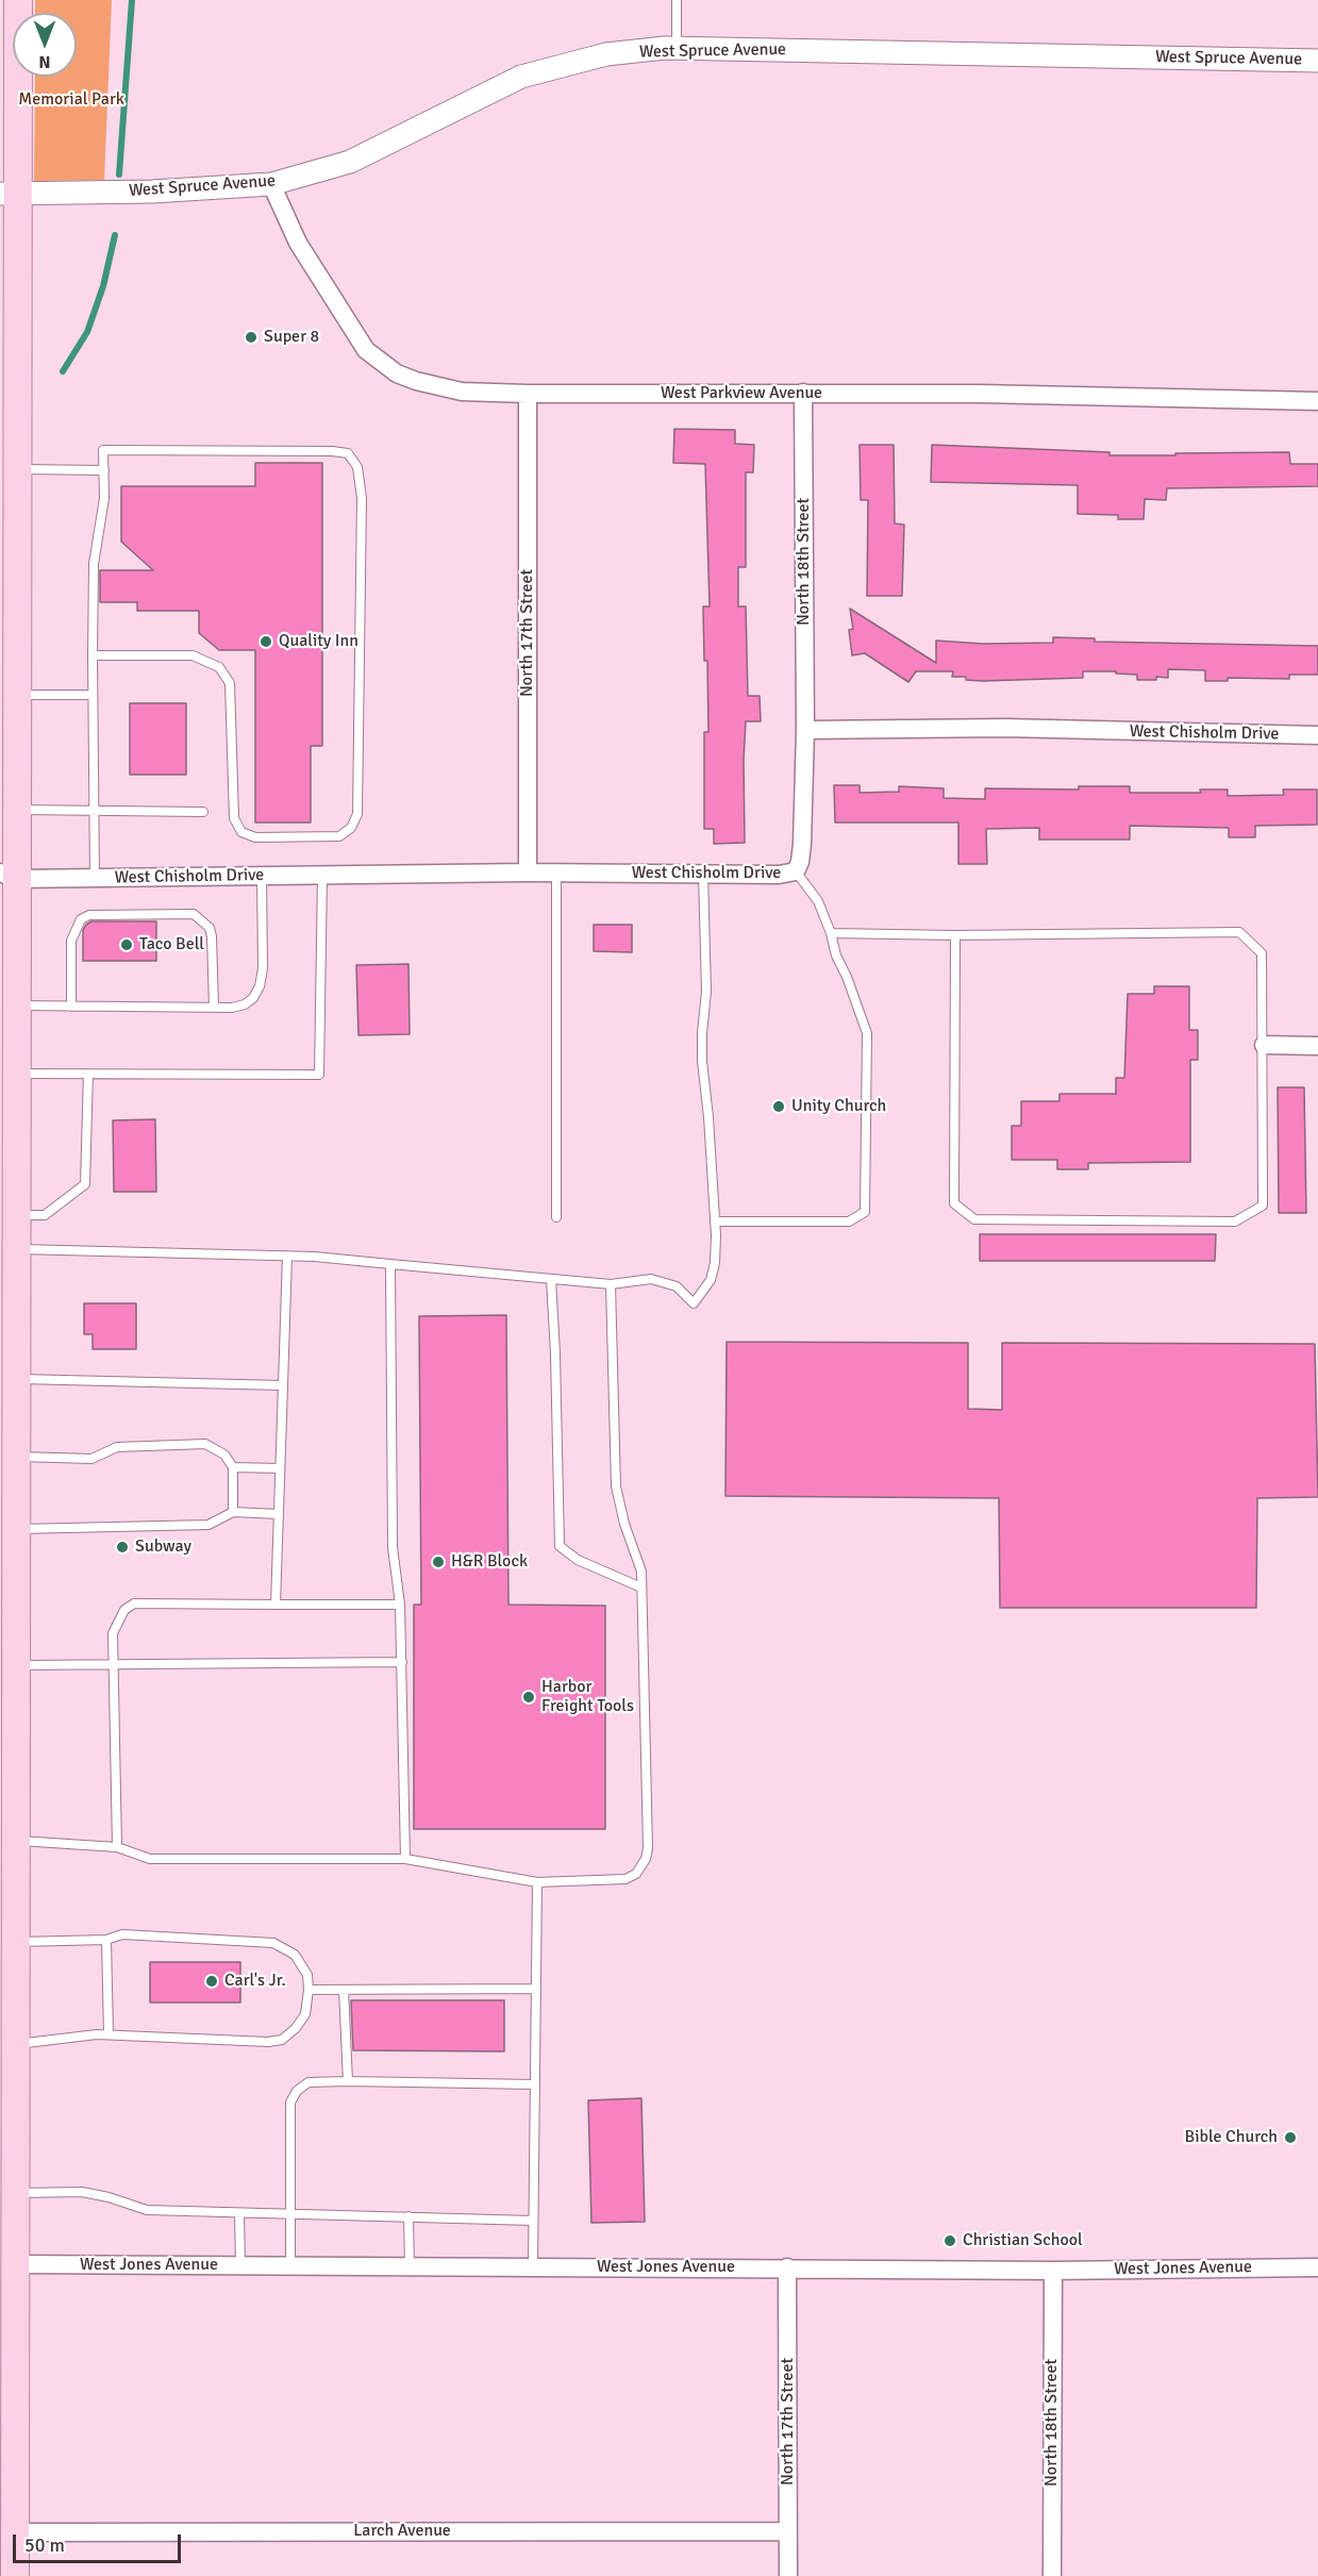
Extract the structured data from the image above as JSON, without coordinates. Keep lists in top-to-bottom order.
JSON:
{
  "streets": {
    "street": [
      "West Spruce Avenue",
      "West Parkview Avenue",
      "North 18th Street",
      "North 17th Street",
      "West Chisholm Drive",
      "West Jones Avenue",
      "Larch Avenue"
    ]
  },
  "crossings": [
    ["West Spruce Avenue", "West Parkview Avenue"],
    ["West Parkview Avenue", "North 18th Street"],
    ["West Parkview Avenue", "North 17th Street"],
    ["North 18th Street", "West Chisholm Drive"],
    ["North 18th Street", "West Jones Avenue"],
    ["North 17th Street", "West Chisholm Drive"],
    ["North 17th Street", "West Jones Avenue"],
    ["North 17th Street", "Larch Avenue"]
  ],
  "parks": ["Memorial Park"],
  "places": [
    "Super 8",
    "Quality Inn",
    "Taco Bell",
    "Unity Church",
    "Subway",
    "H&R Block",
    "Harbor Freight Tools",
    "Carl's Jr.",
    "Bible Church",
    "Christian School"
  ],
  "scale_bar": "50 m",
  "north": "bottom"
}
